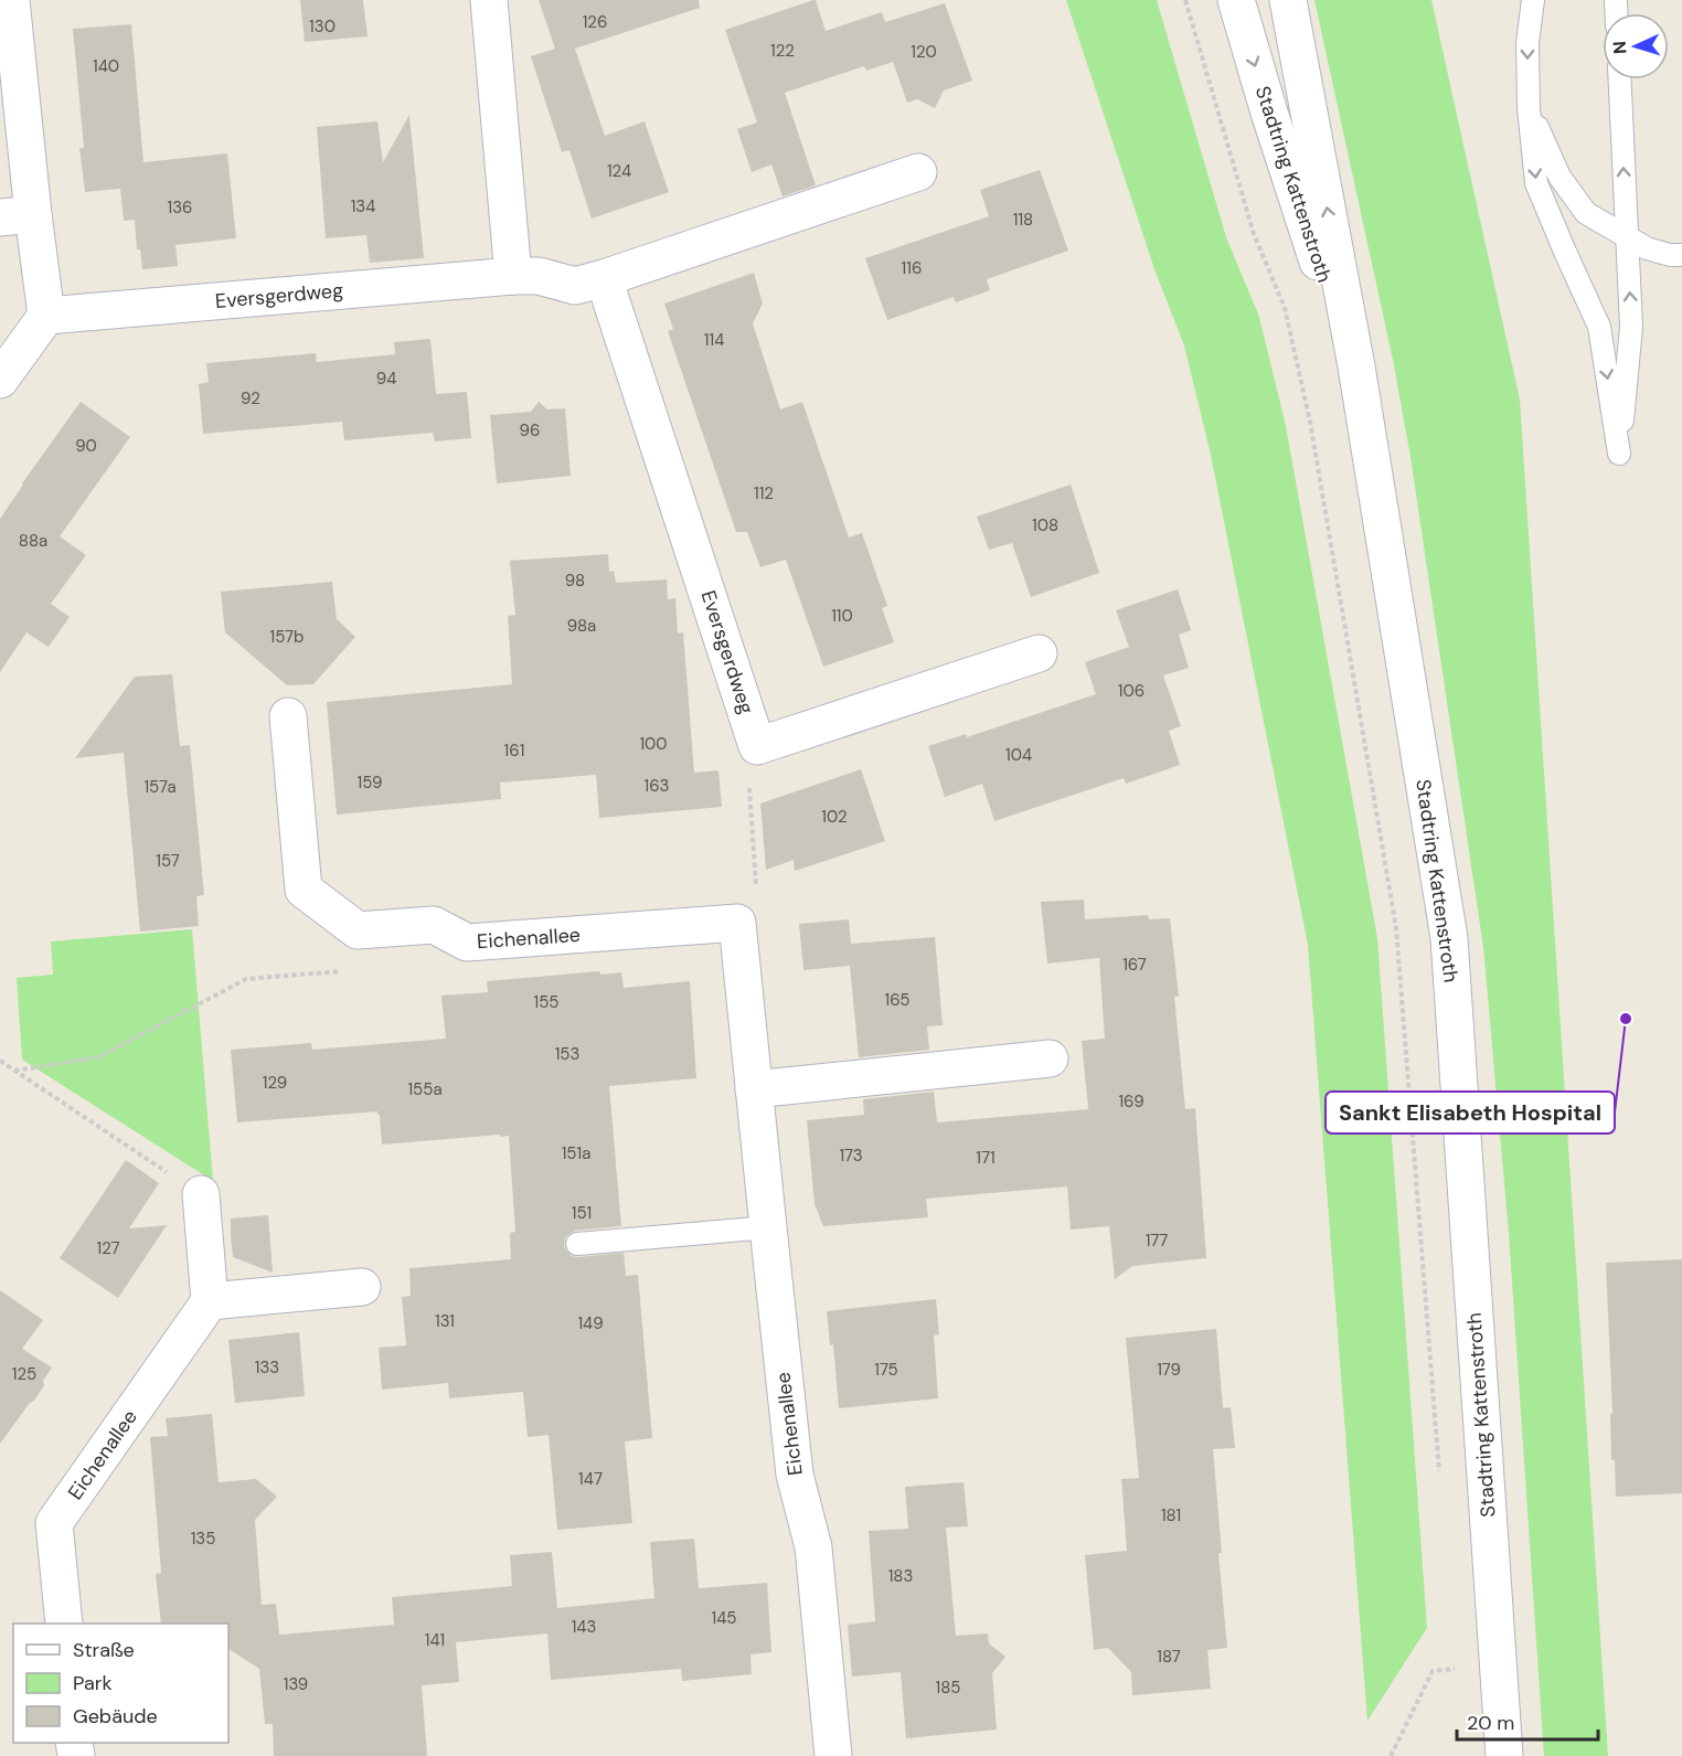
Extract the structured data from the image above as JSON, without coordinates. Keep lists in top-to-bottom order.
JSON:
{
  "streets": {
    "street": ["Stadtring Kattenstroth", "Eversgerdweg", "Eichenallee"]
  },
  "places": ["Sankt Elisabeth Hospital"],
  "house_numbers": [
    "126",
    "130",
    "122",
    "120",
    "140",
    "124",
    "134",
    "136",
    "118",
    "116",
    "114",
    "94",
    "92",
    "96",
    "90",
    "112",
    "108",
    "88a",
    "98",
    "110",
    "98a",
    "157b",
    "106",
    "100",
    "161",
    "104",
    "159",
    "163",
    "157a",
    "102",
    "157",
    "167",
    "165",
    "155",
    "153",
    "129",
    "155a",
    "169",
    "151a",
    "173",
    "171",
    "151",
    "177",
    "127",
    "131",
    "149",
    "133",
    "175",
    "179",
    "125",
    "147",
    "181",
    "135",
    "183",
    "145",
    "143",
    "141",
    "187",
    "139",
    "185"
  ],
  "legend": ["Straße", "Park", "Gebäude"],
  "scale_bar": "20 m",
  "north": "left"
}
